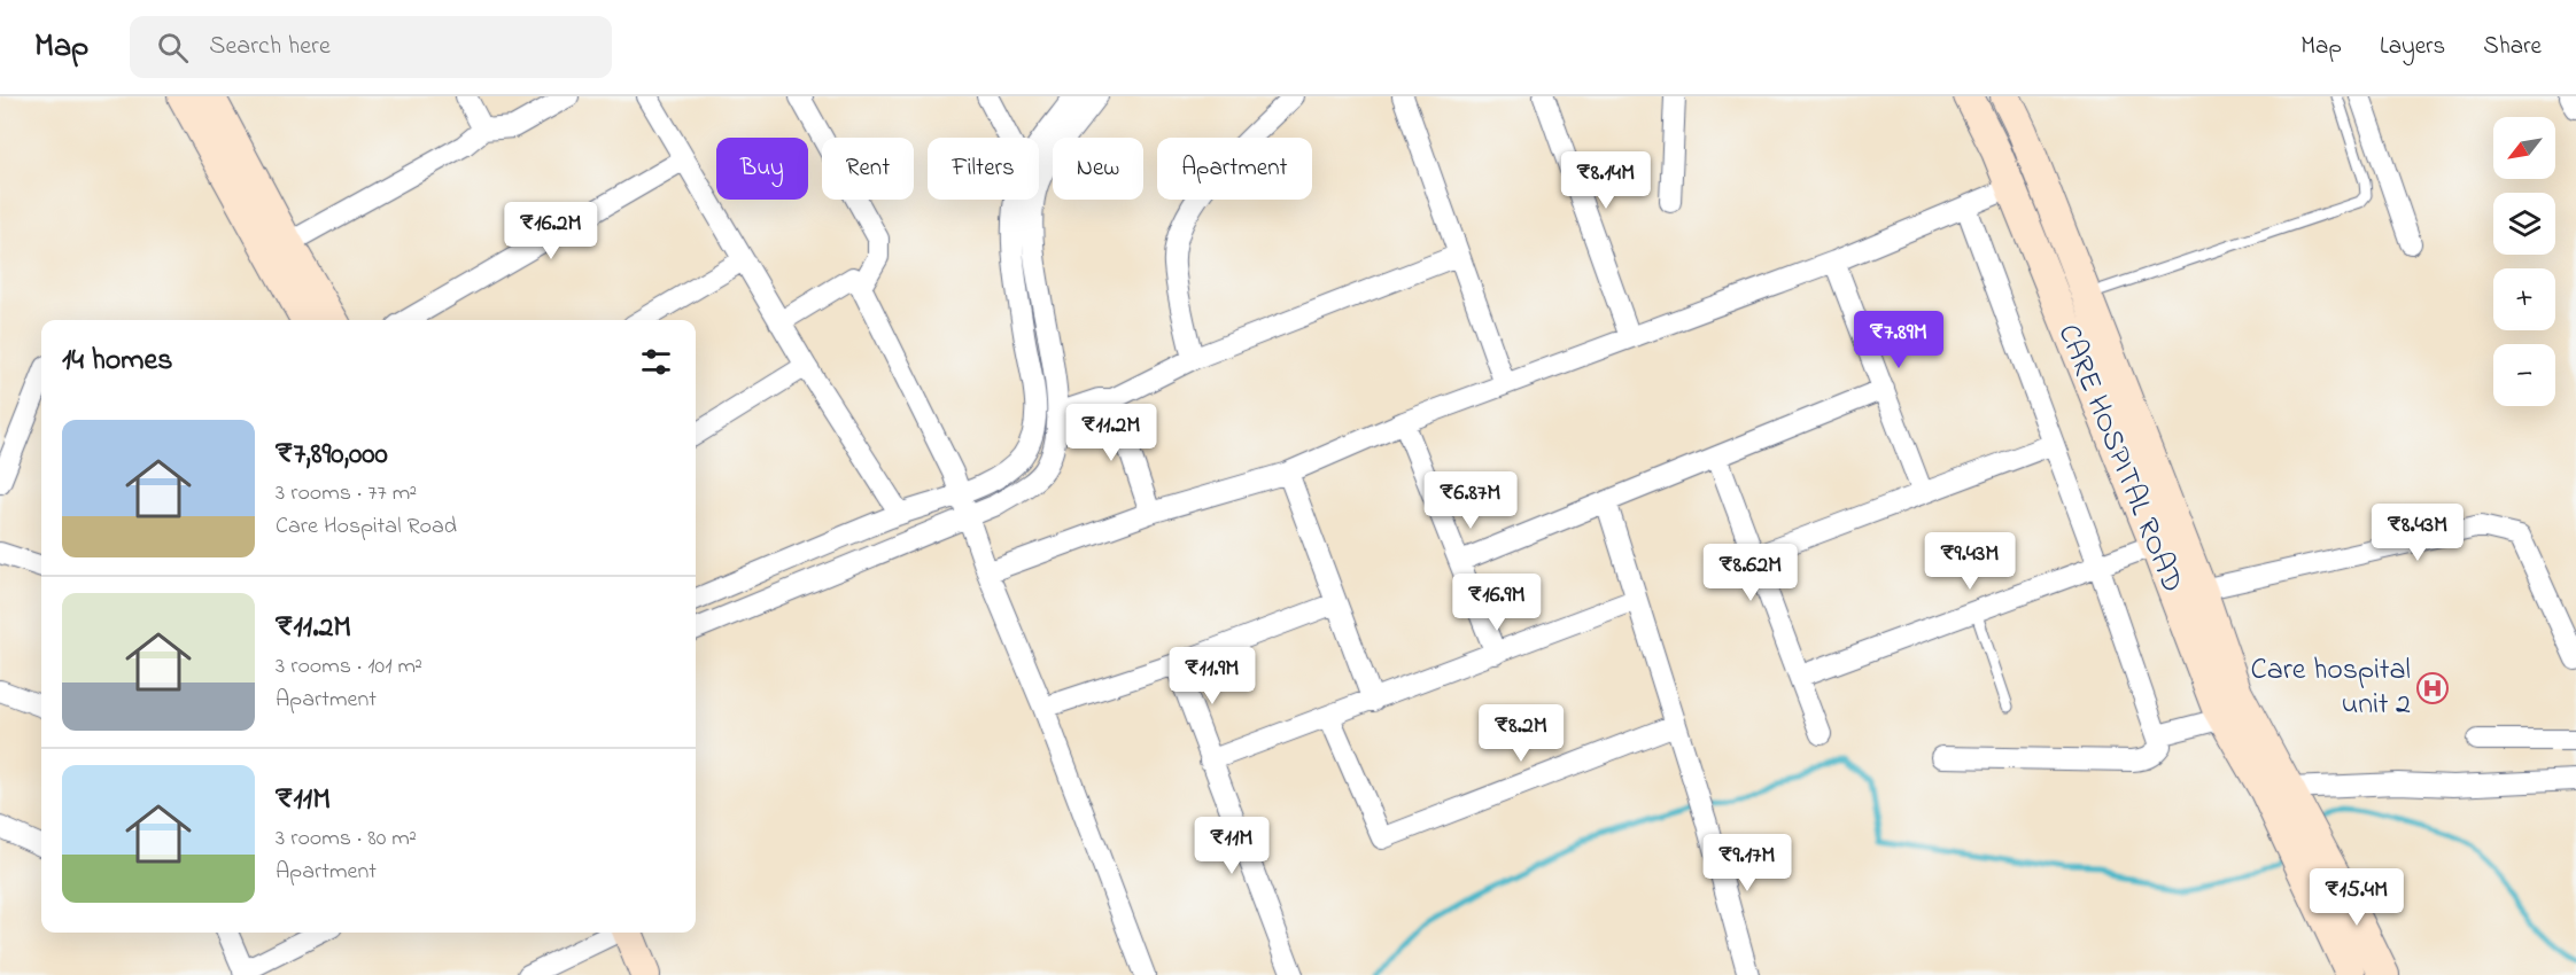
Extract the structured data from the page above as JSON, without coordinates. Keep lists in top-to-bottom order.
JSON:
{
  "streets": {
    "street": ["CARE HOSPITAL ROAD"]
  },
  "places": {
    "hospital": ["Care hospital unit 2"]
  },
  "north": "bottom left",
  "page": {
    "header": "Map",
    "search": "Search here",
    "nav": ["Map", "Layers", "Share"],
    "map_buttons": ["+", "−"],
    "chip": [
      "Buy",
      "Rent",
      "Filters",
      "New",
      "Apartment"
    ],
    "price": [
      "₹8.14M",
      "₹16.2M",
      "₹7.89M",
      "₹11.2M",
      "₹6.87M",
      "₹8.43M",
      "₹9.43M",
      "₹8.62M",
      "₹16.9M",
      "₹11.9M",
      "₹8.2M",
      "₹11M",
      "₹9.17M",
      "₹15.4M"
    ],
    "heading": "14 homes",
    "list": [
      {
        "name": "₹7,890,000",
        "note": "3 rooms · 77 m² · Care Hospital Road"
      },
      {
        "name": "₹11.2M",
        "note": "3 rooms · 101 m² · Apartment"
      },
      {
        "name": "₹11M",
        "note": "3 rooms · 80 m² · Apartment"
      }
    ]
  }
}
